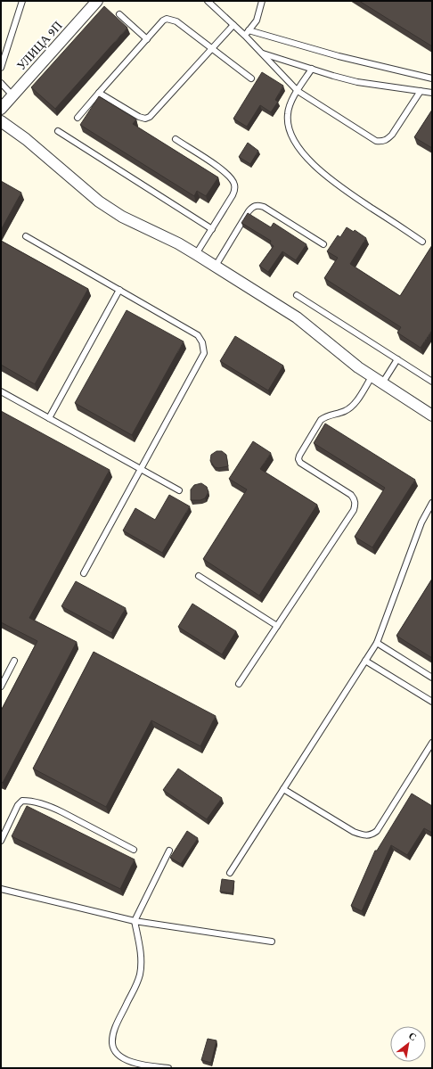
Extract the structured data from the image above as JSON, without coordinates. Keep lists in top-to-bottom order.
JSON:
{
  "streets": {
    "street": ["УЛИЦА 9П"]
  },
  "north": "top right"
}
